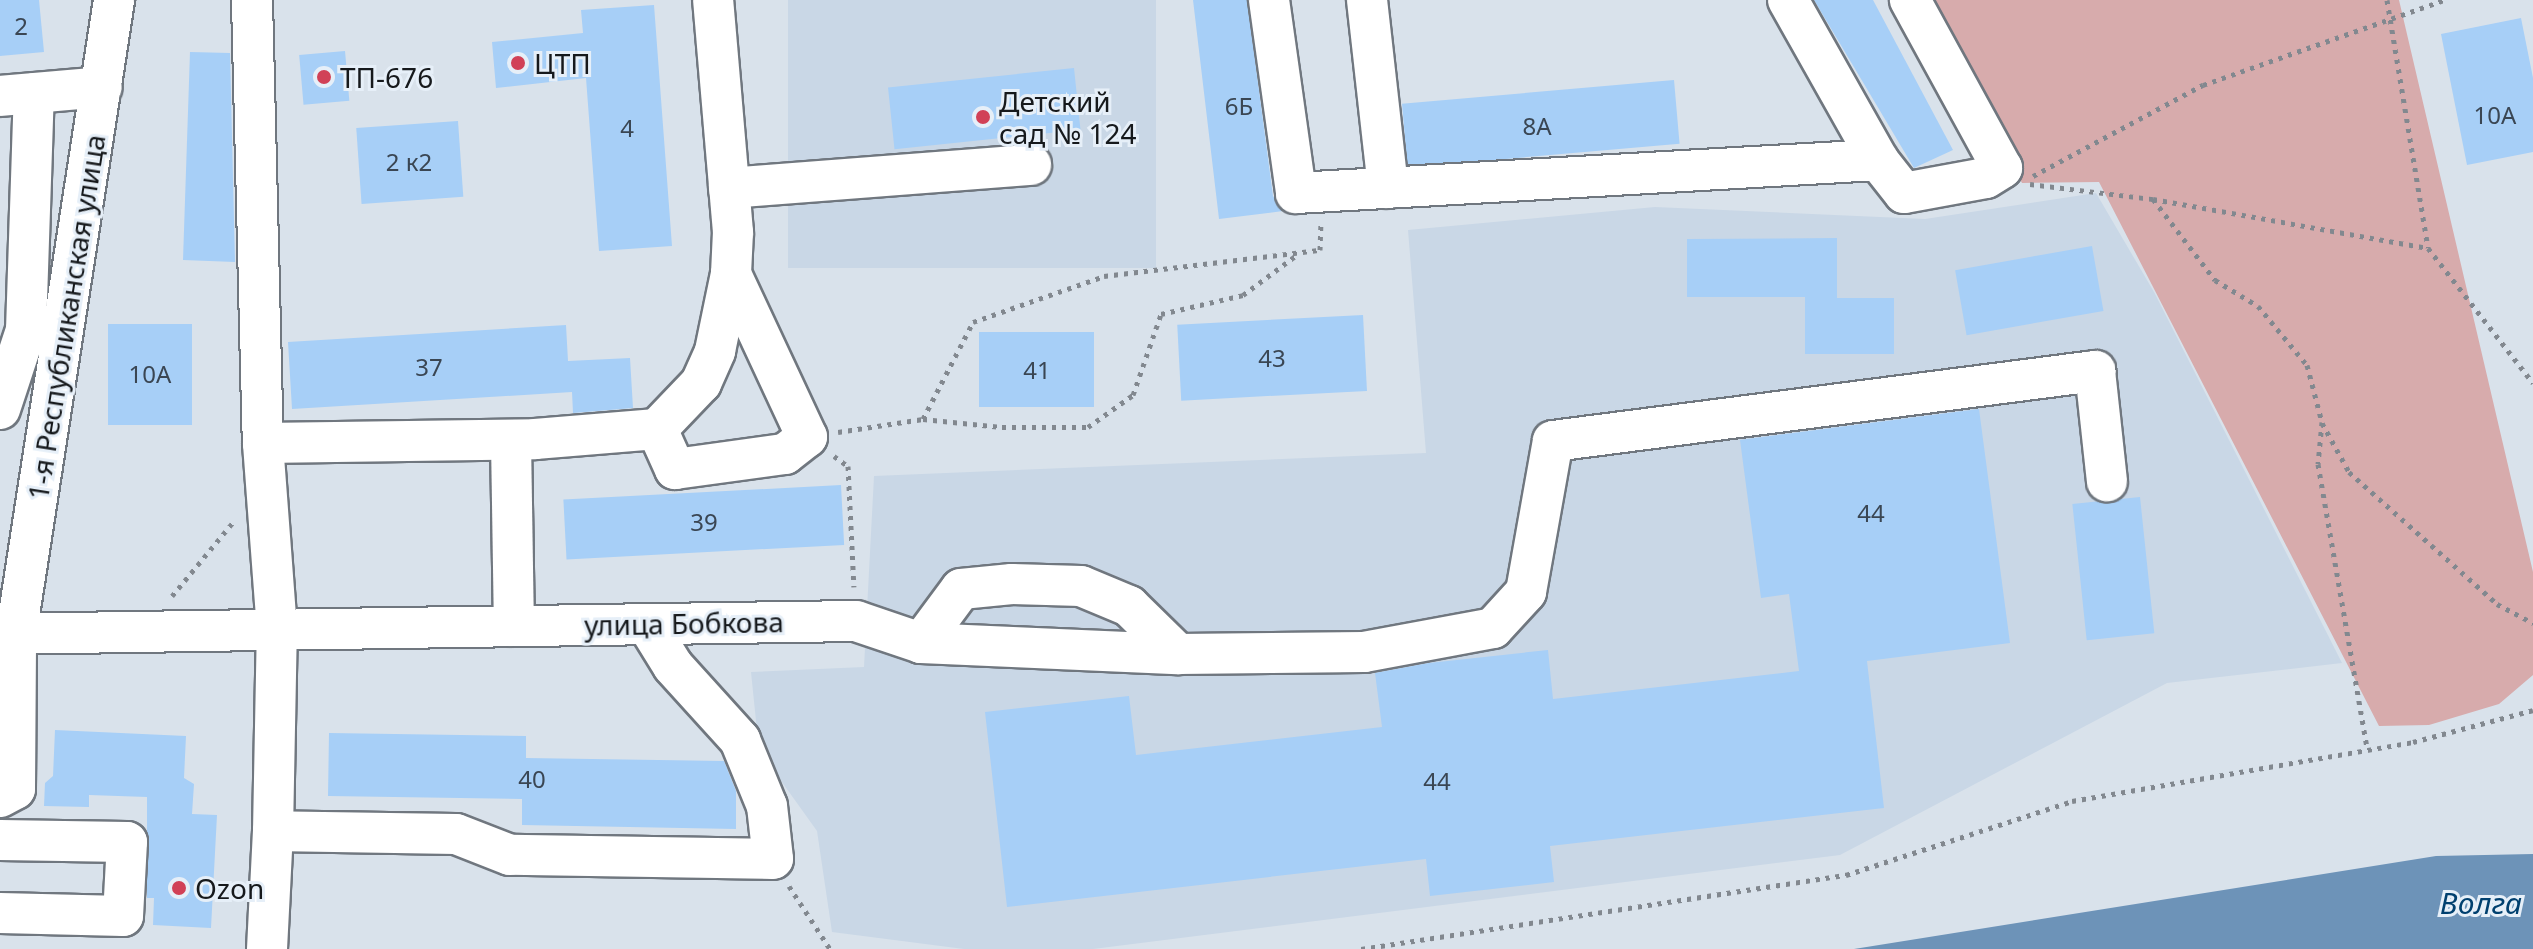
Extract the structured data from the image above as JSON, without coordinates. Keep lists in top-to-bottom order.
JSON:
{
  "streets": {
    "street": ["1-я Республиканская улица", "улица Бобкова"]
  },
  "crossings": [
    ["1-я Республиканская улица", "улица Бобкова"]
  ],
  "water": ["Волга"],
  "places": [
    "ЦТП",
    "ТП-676",
    "Детский сад № 124",
    "Ozon"
  ],
  "house_numbers": [
    "2",
    "6Б",
    "10А",
    "8А",
    "4",
    "2 к2",
    "43",
    "37",
    "41",
    "10А",
    "44",
    "39",
    "40",
    "44"
  ]
}
